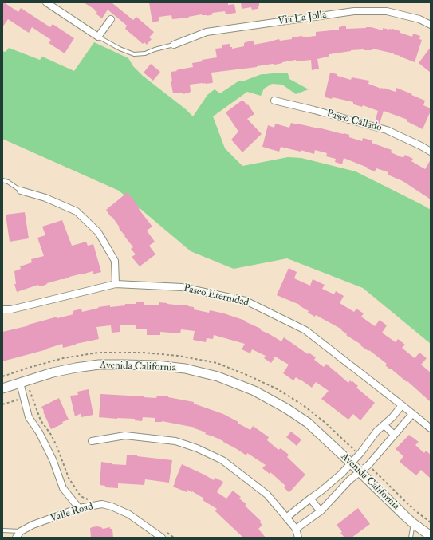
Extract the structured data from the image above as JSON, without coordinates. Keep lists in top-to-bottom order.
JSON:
{
  "streets": {
    "street": [
      "Via La Jolla",
      "Paseo Callado",
      "Paseo Eternidad",
      "Avenida California",
      "Valle Road"
    ]
  }
}
